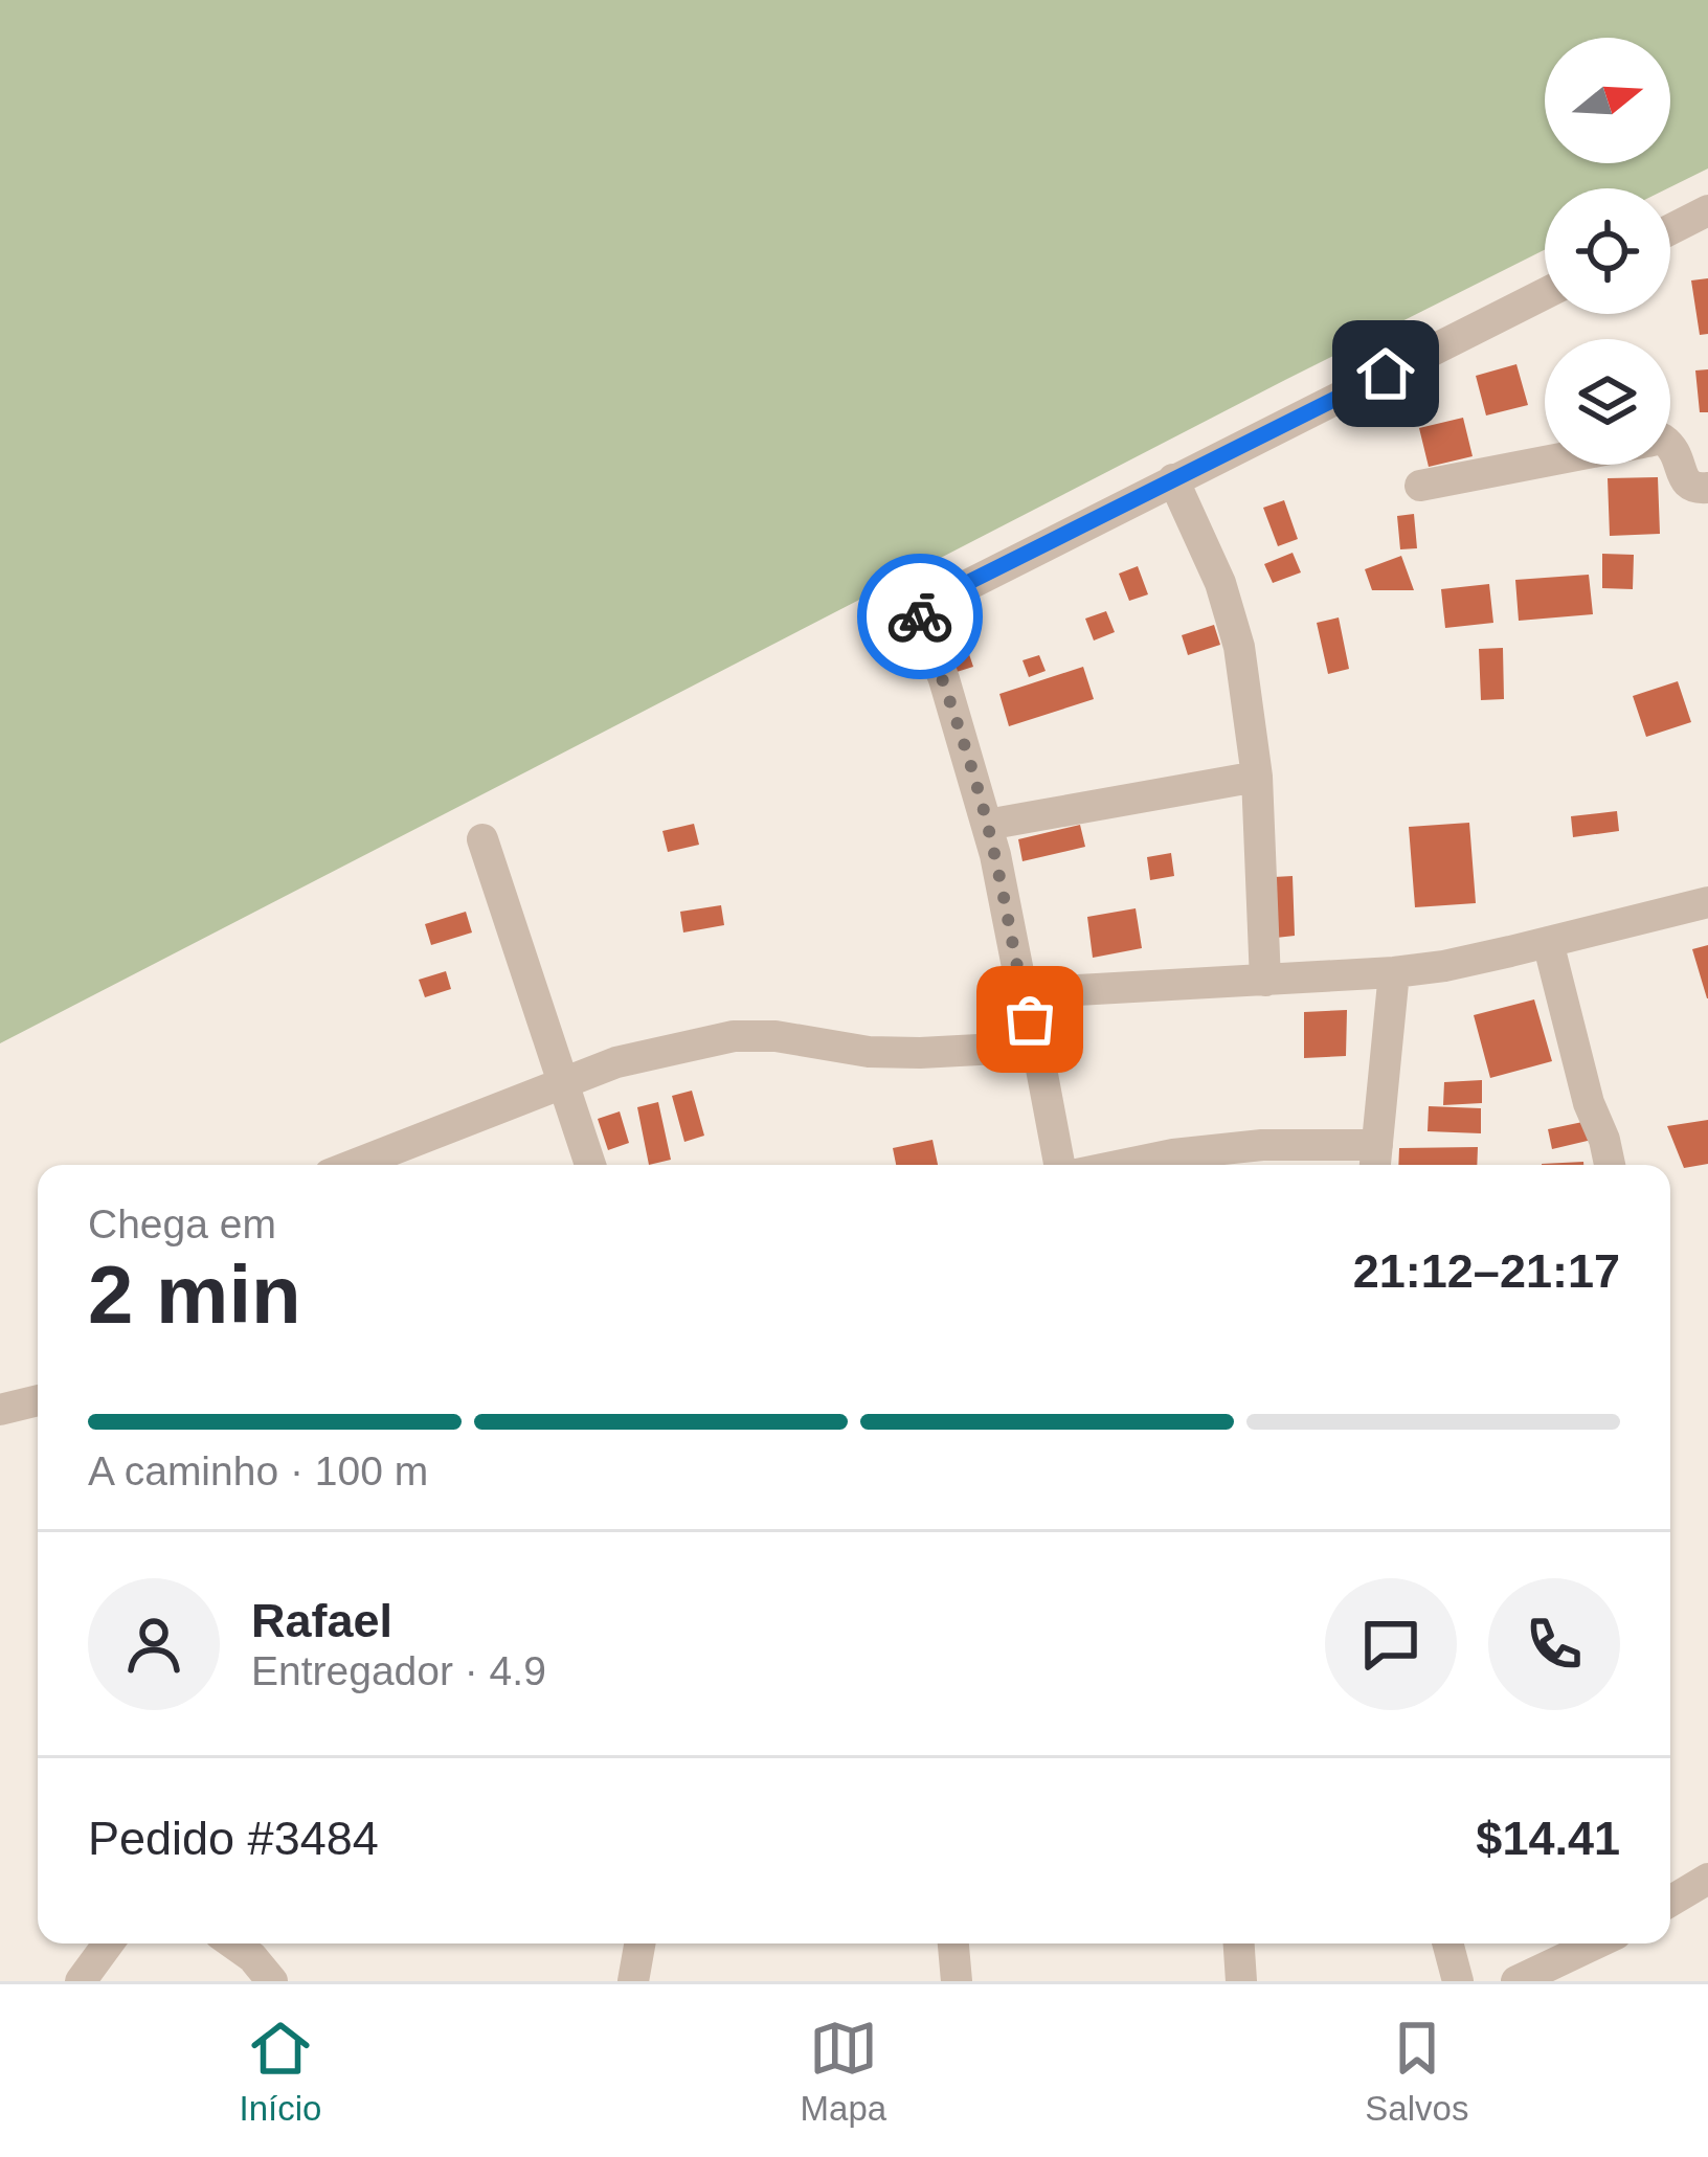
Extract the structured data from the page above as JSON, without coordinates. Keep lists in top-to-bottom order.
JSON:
{
  "north": "right",
  "page": {
    "heading": ["2 min", "Chega em", "21:12–21:17"],
    "panel": [
      "Rafael",
      "Entregador · 4.9",
      "Pedido #3484",
      "$14.41"
    ],
    "bar": "A caminho · 100 m",
    "tabs": ["Início", "Mapa", "Salvos"]
  }
}
